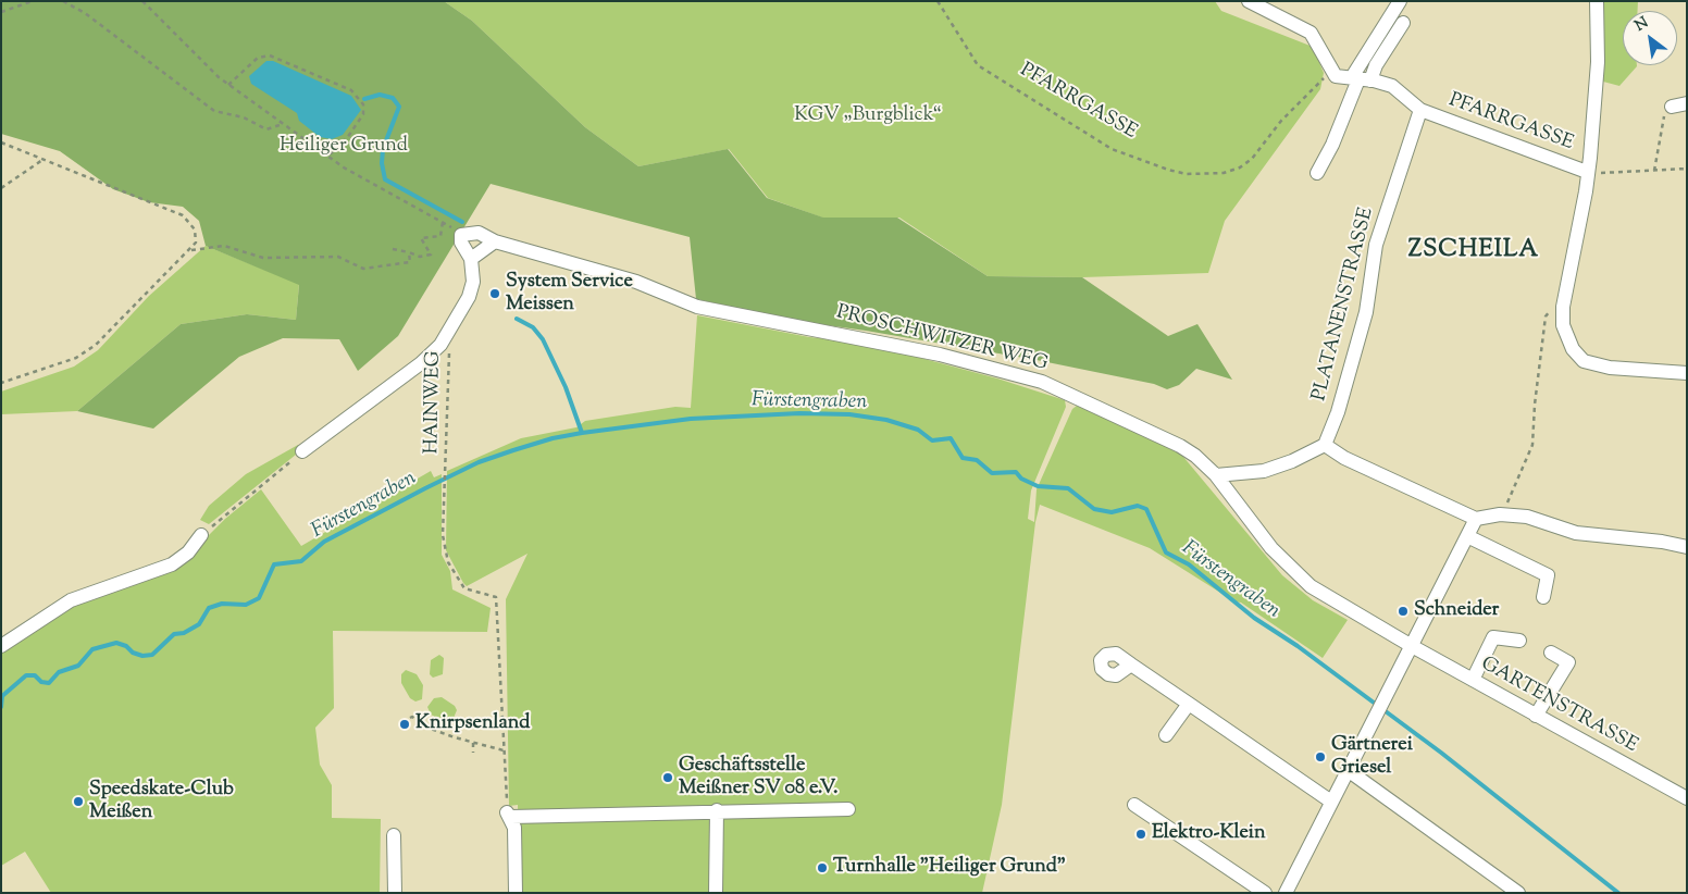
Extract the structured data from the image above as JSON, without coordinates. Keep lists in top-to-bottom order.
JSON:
{
  "streets": {
    "street": [
      "PFARRGASSE",
      "PLATANENSTRASSE",
      "PROSCHWITZER WEG",
      "GARTENSTRASSE"
    ],
    "path": ["HAINWEG"]
  },
  "crossings": [
    ["PFARRGASSE", "PLATANENSTRASSE"],
    ["PROSCHWITZER WEG", "GARTENSTRASSE"]
  ],
  "districts": ["ZSCHEILA"],
  "water": ["Fürstengraben"],
  "parks": ["KGV „Burgblick“", "Heiliger Grund"],
  "places": [
    "System Service Meissen",
    "Schneider",
    "Knirpsenland",
    "Gärtnerei Griesel",
    "Geschäftsstelle Meißner SV 08 e.V.",
    "Speedskate-Club Meißen",
    "Elektro-Klein",
    "Turnhalle \"Heiliger Grund\""
  ],
  "north": "top left"
}
